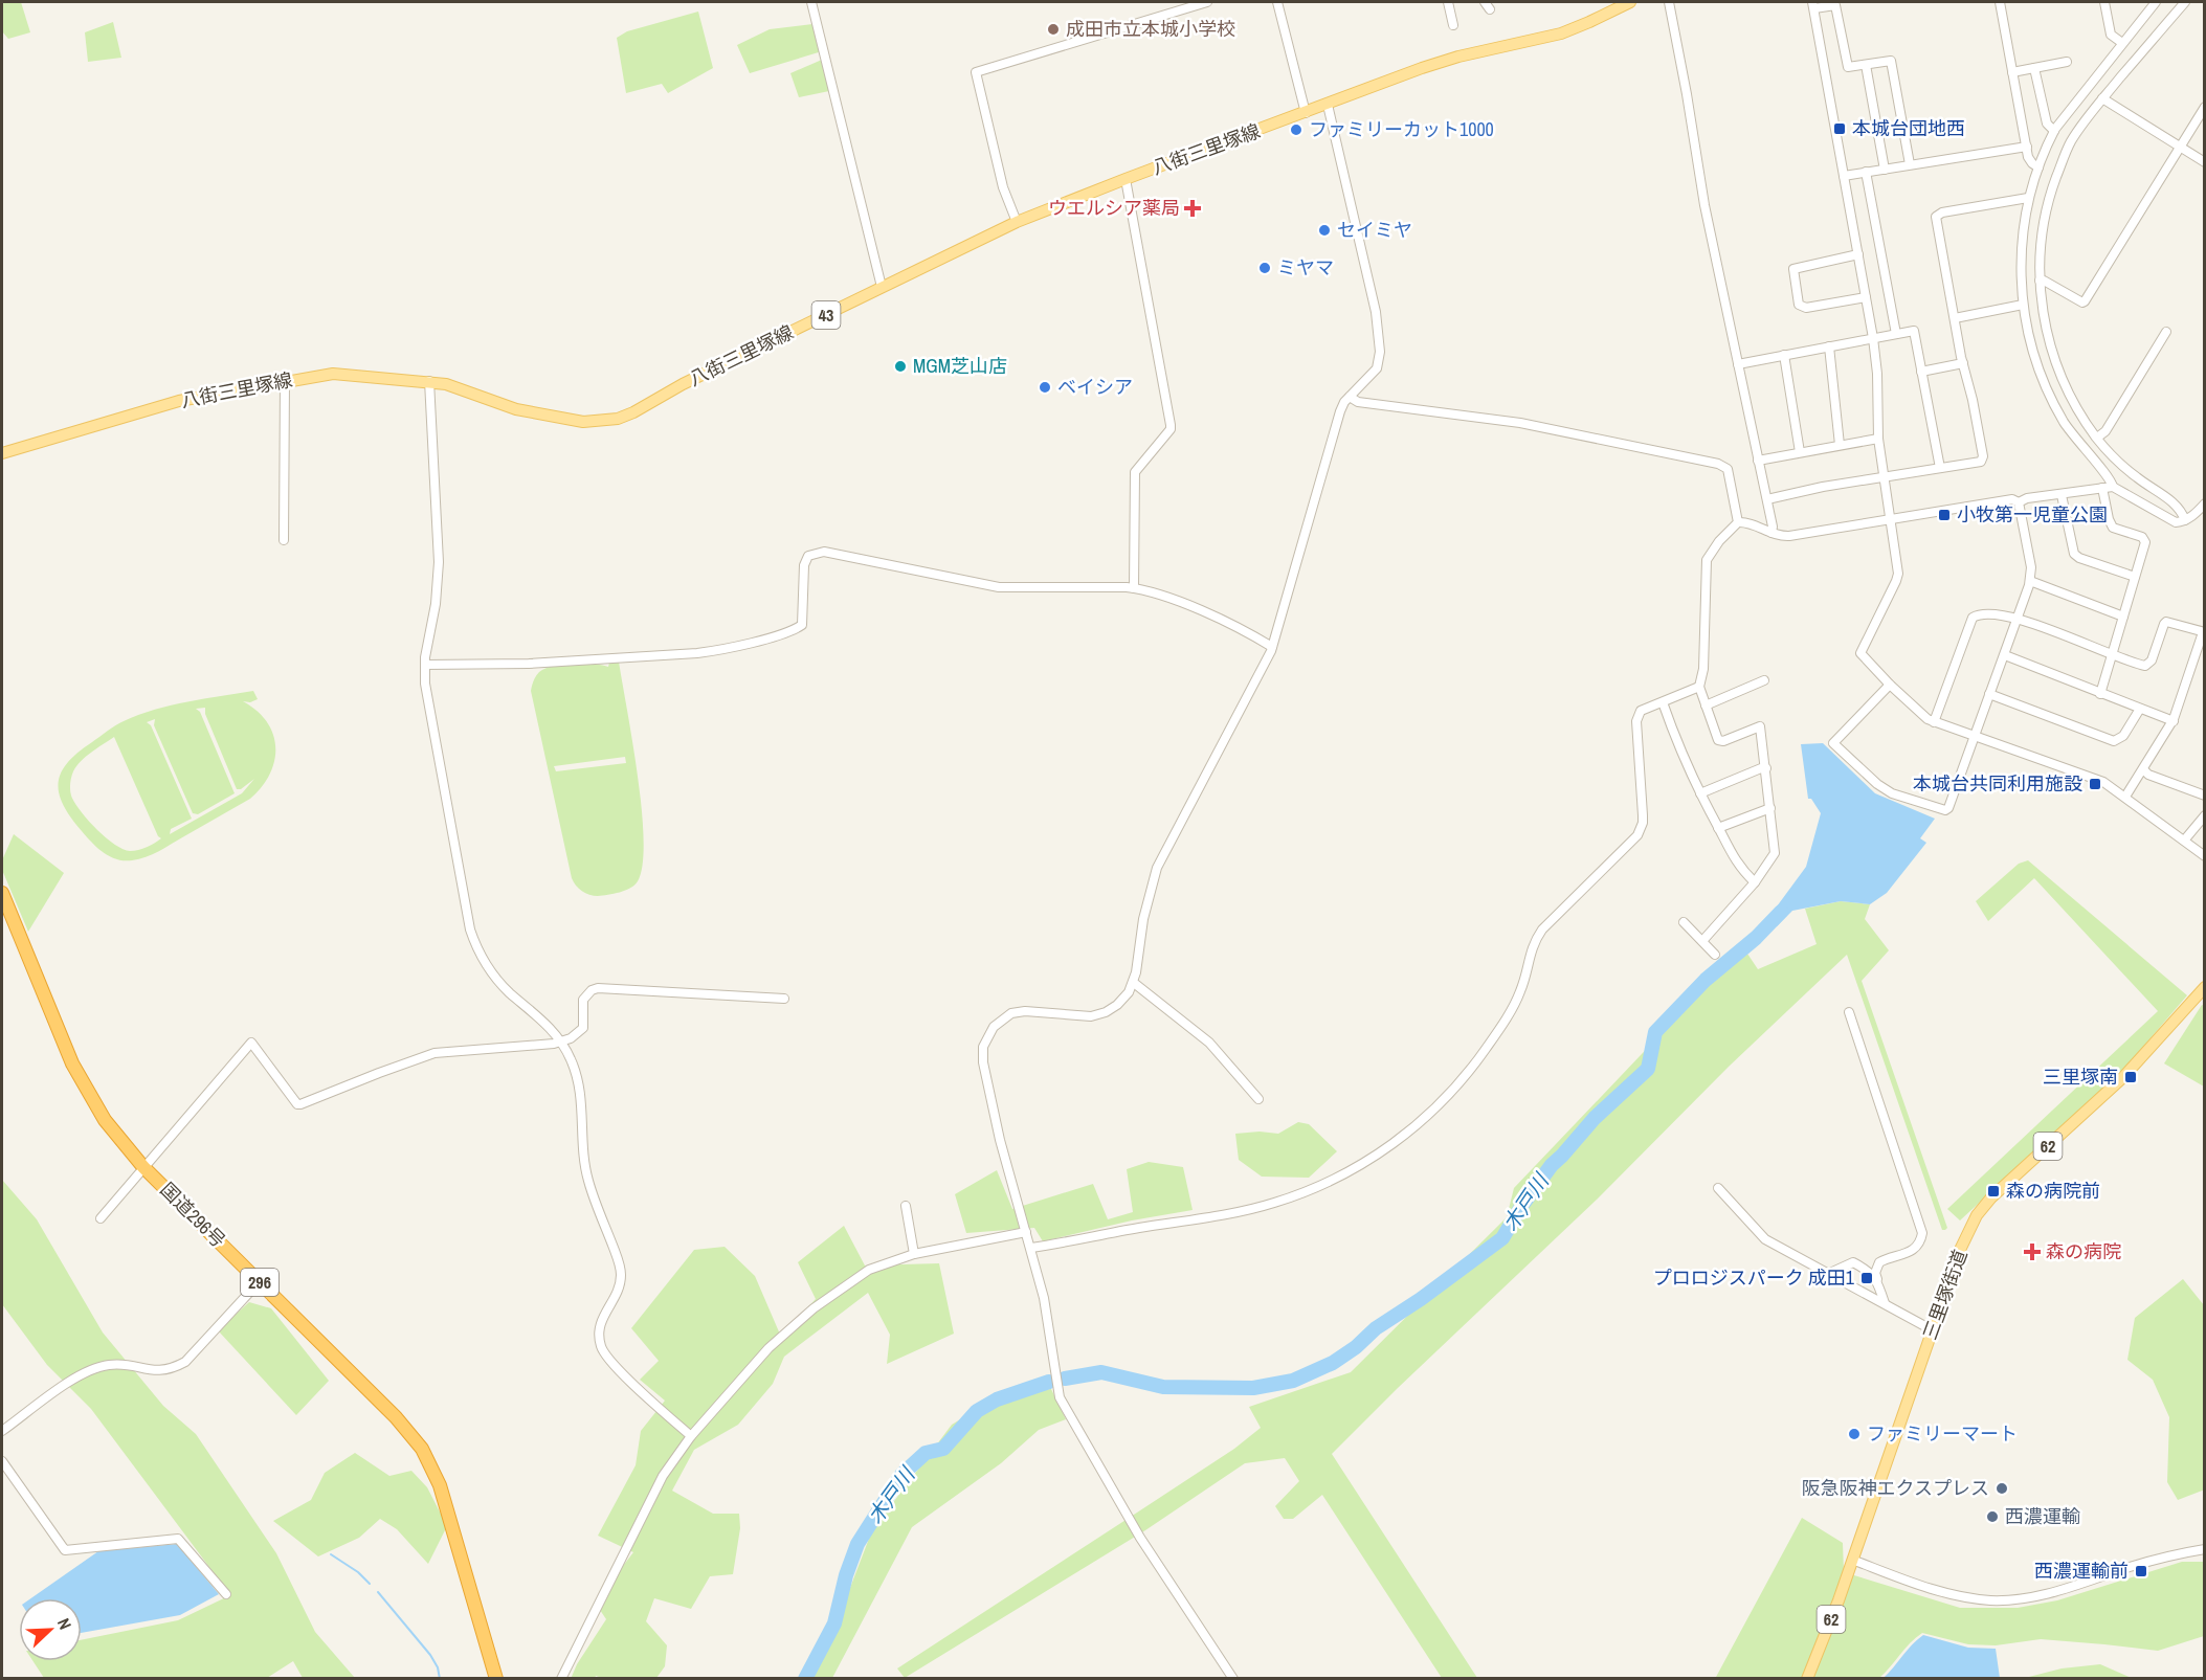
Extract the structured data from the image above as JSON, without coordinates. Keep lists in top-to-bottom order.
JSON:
{
  "streets": {
    "highway": ["国道296号", "296"],
    "main road": [
      "八街三里塚線",
      "43",
      "62",
      "三里塚街道"
    ]
  },
  "water": ["木戸川"],
  "places": {
    "other": [
      "成田市立本城小学校",
      "ファミリーカット1000",
      "セイミヤ",
      "ミヤマ",
      "MGM芝山店",
      "ベイシア",
      "ファミリーマート",
      "阪急阪神エクスプレス",
      "西濃運輸"
    ],
    "transit": [
      "本城台団地西",
      "小牧第一児童公園",
      "本城台共同利用施設",
      "三里塚南",
      "森の病院前",
      "プロロジスパーク 成田1",
      "西濃運輸前"
    ],
    "health": ["ウエルシア薬局", "森の病院"]
  },
  "north": "top right"
}
